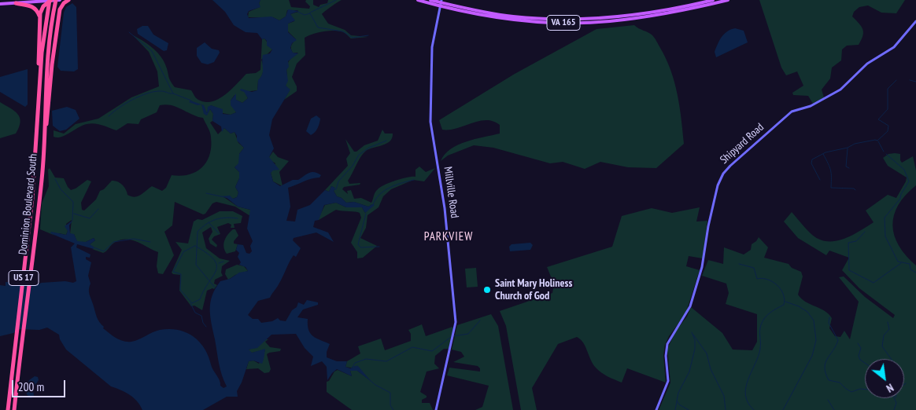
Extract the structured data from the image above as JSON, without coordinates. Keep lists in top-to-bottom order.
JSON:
{
  "streets": {
    "highway": ["Dominion Boulevard South", "US 17"],
    "main road": ["VA 165"],
    "street": ["Shipyard Road", "Millville Road"]
  },
  "crossings": [
    ["VA 165", "Millville Road"]
  ],
  "districts": ["PARKVIEW"],
  "places": ["Saint Mary Holiness Church of God"],
  "scale_bar": "200 m",
  "north": "bottom right"
}
